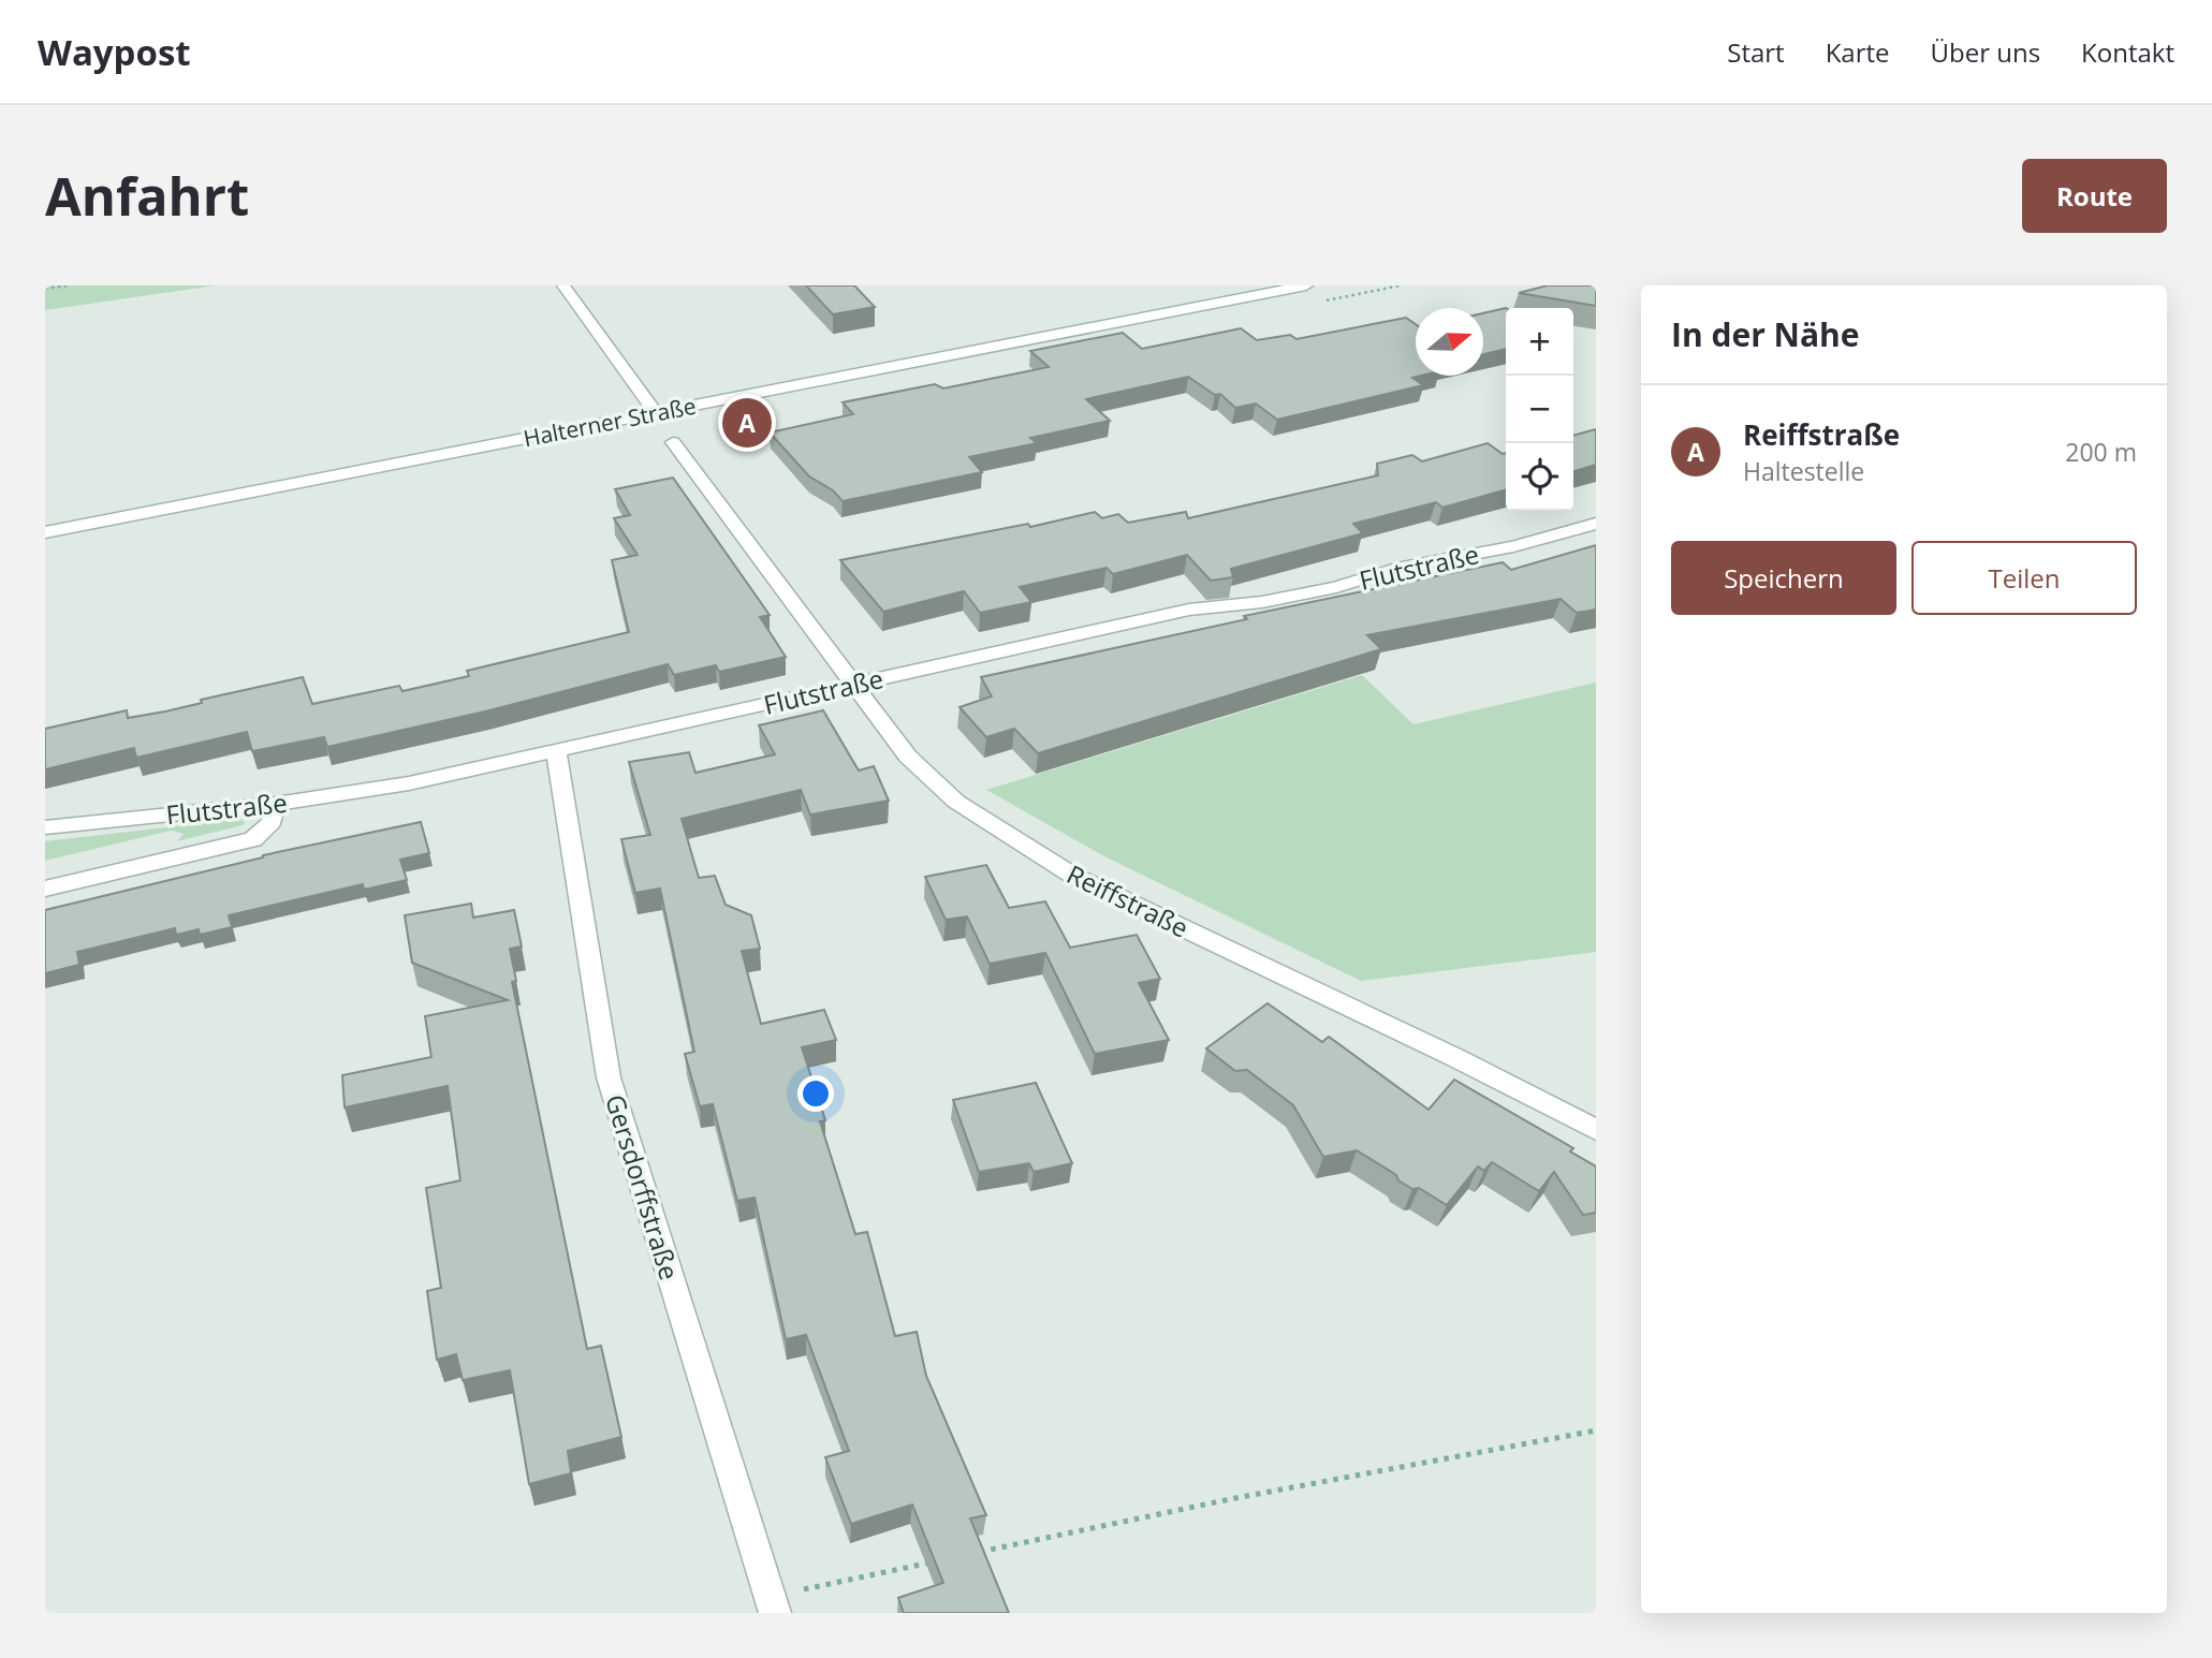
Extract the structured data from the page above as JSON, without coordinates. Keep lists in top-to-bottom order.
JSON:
{
  "streets": {
    "street": [
      "Halterner Straße",
      "Flutstraße",
      "Reiffstraße",
      "Gersdorffstraße"
    ]
  },
  "crossings": [
    ["Flutstraße", "Reiffstraße"],
    ["Flutstraße", "Gersdorffstraße"]
  ],
  "north": "right",
  "page": {
    "header": "Waypost",
    "nav": [
      "Start",
      "Karte",
      "Über uns",
      "Kontakt"
    ],
    "buttons": [
      "Route",
      ["Speichern", "Teilen"]
    ],
    "title": "Anfahrt",
    "heading": "In der Nähe",
    "map_buttons": ["+", "−"],
    "list": [
      {
        "mark": "A",
        "name": "Reiffstraße",
        "note": "Haltestelle",
        "value": "200 m"
      }
    ],
    "pins": "A"
  }
}
